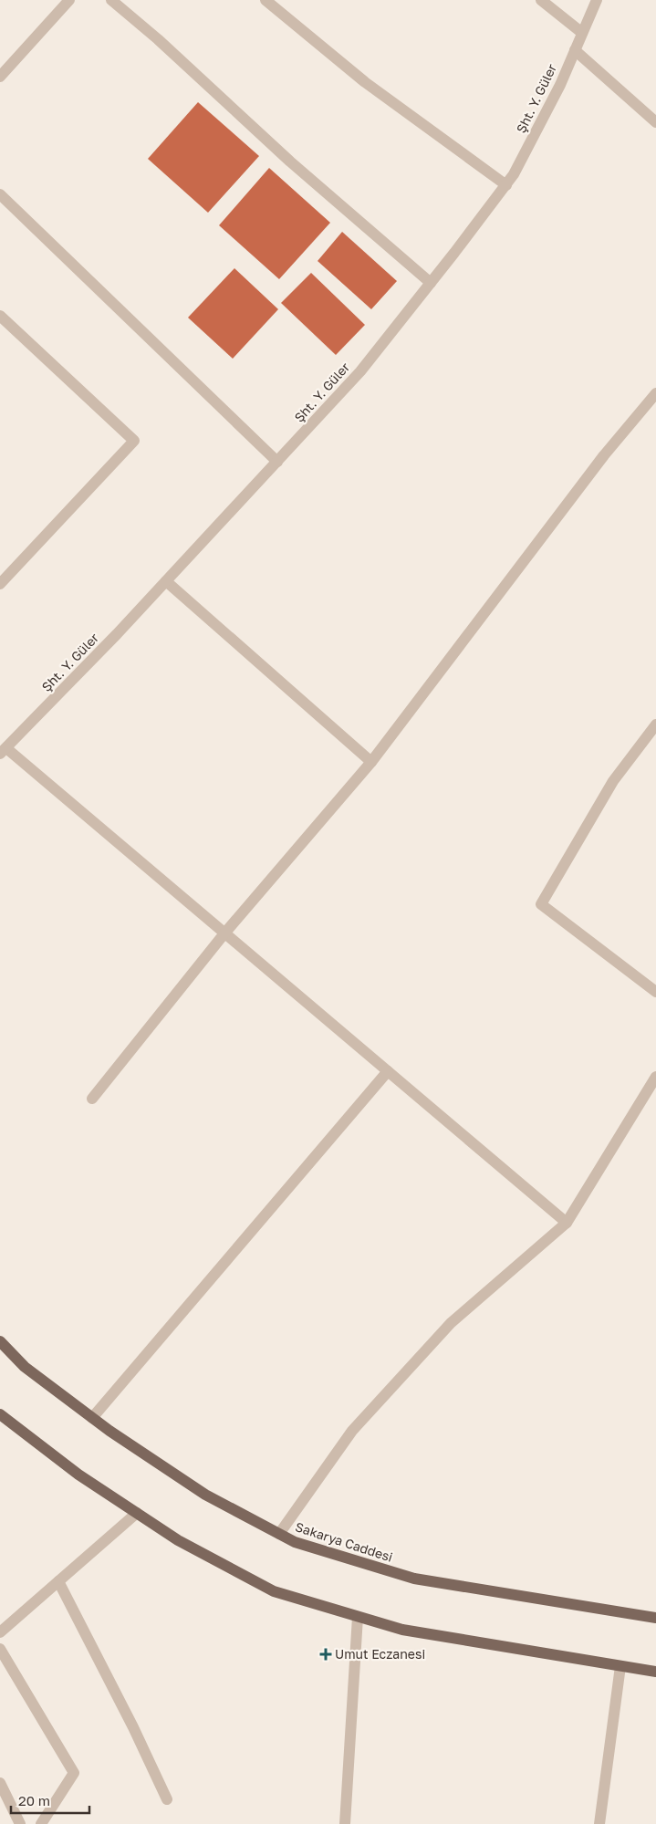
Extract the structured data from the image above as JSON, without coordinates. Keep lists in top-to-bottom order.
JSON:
{
  "streets": {
    "main road": ["Sakarya Caddesi"],
    "street": ["Şht. Y. Güler"]
  },
  "places": {
    "health": ["Umut Eczanesi"]
  },
  "scale_bar": "20 m"
}
